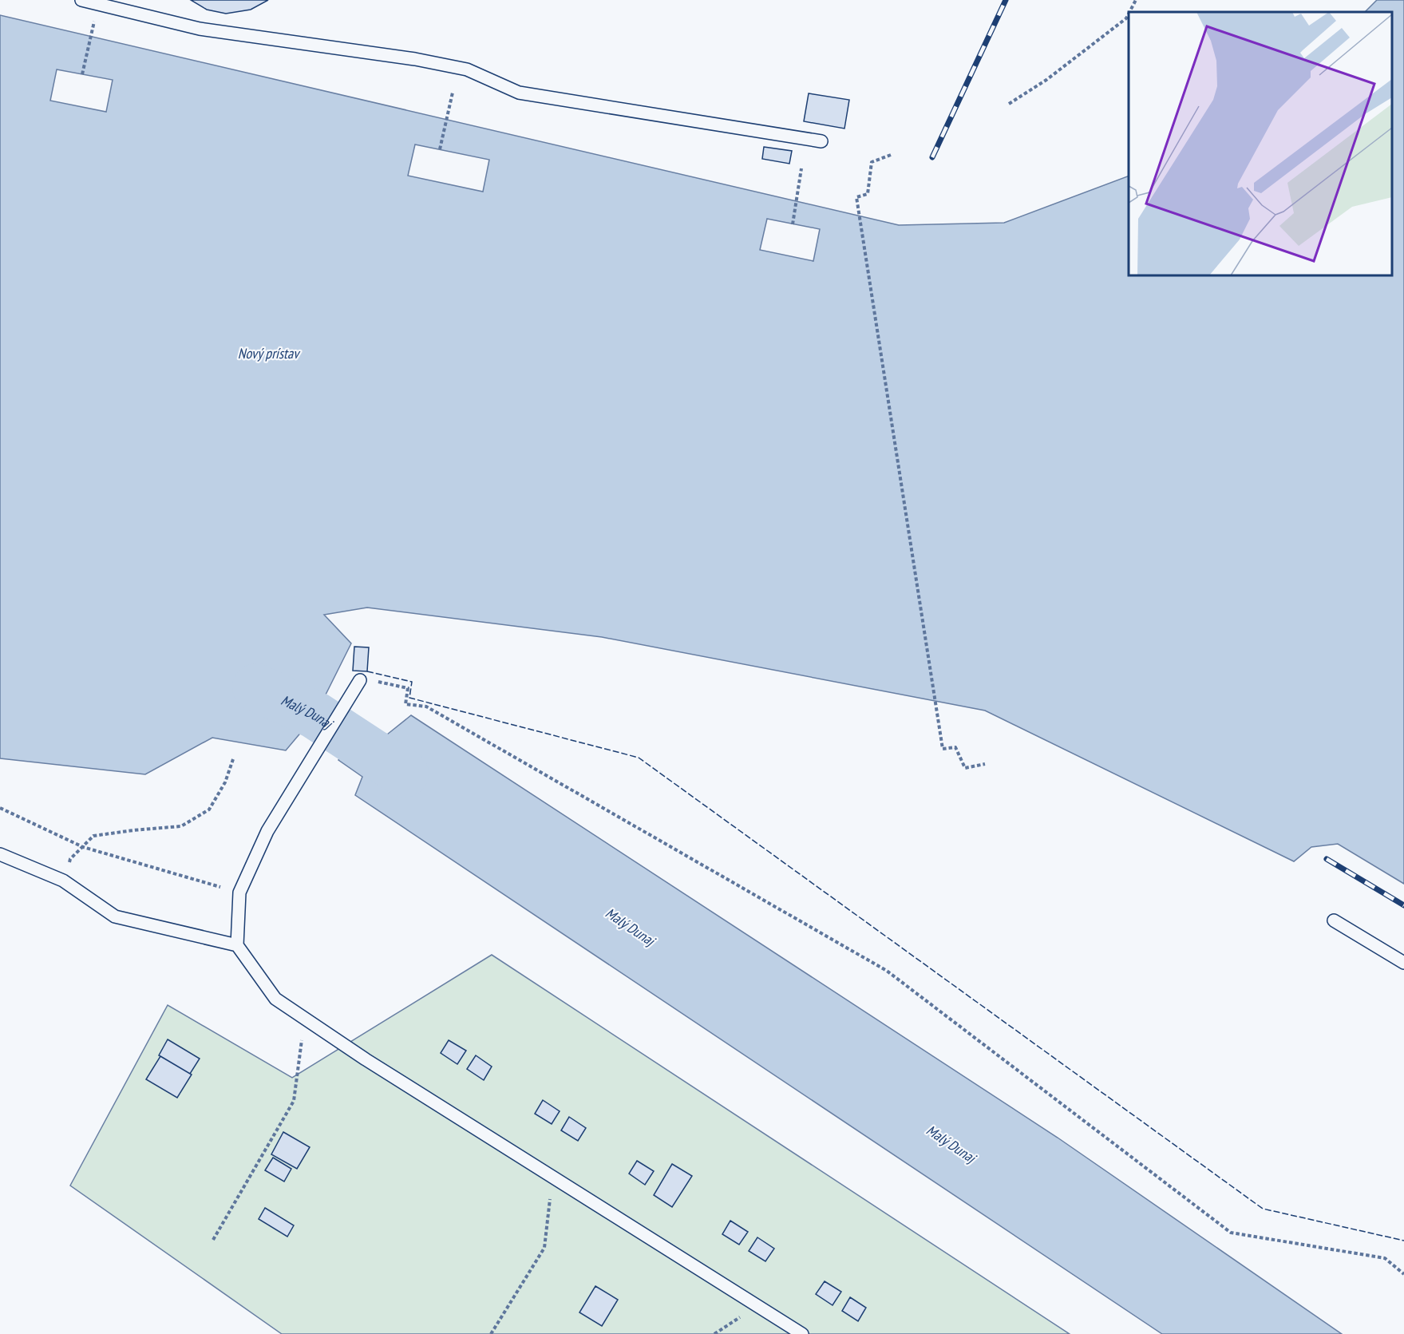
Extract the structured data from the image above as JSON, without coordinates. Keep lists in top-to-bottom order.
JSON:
{
  "water": ["Nový prístav", "Malý Dunaj"]
}
